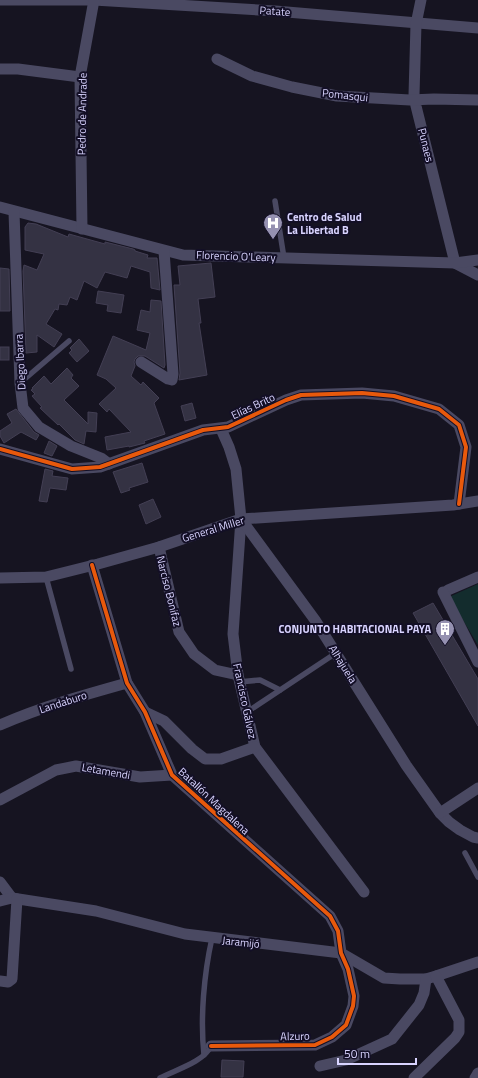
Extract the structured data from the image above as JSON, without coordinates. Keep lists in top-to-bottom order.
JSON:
{
  "streets": {
    "street": [
      "Patate",
      "Pomasqui",
      "Pedro de Andrade",
      "Punaes",
      "Florencio O'Leary",
      "Diego Ibarra",
      "Elías Brito",
      "General Miller",
      "Narciso Bonifaz",
      "Alhajuela",
      "Francisco Gálvez",
      "Landaburo",
      "Letamendi",
      "Batallón Magdalena",
      "Jaramijó",
      "Alzuro"
    ]
  },
  "crossings": [
    ["Patate", "Pedro de Andrade"],
    ["Patate", "Punaes"],
    ["Pomasqui", "Punaes"],
    ["Pedro de Andrade", "Florencio O'Leary"],
    ["Punaes", "Florencio O'Leary"],
    ["Florencio O'Leary", "Diego Ibarra"],
    ["Diego Ibarra", "Elías Brito"],
    ["Elías Brito", "General Miller"],
    ["Elías Brito", "Francisco Gálvez"],
    ["General Miller", "Narciso Bonifaz"],
    ["General Miller", "Alhajuela"],
    ["General Miller", "Francisco Gálvez"],
    ["General Miller", "Batallón Magdalena"],
    ["Narciso Bonifaz", "Francisco Gálvez"],
    ["Alhajuela", "Francisco Gálvez"],
    ["Landaburo", "Batallón Magdalena"],
    ["Letamendi", "Batallón Magdalena"],
    ["Batallón Magdalena", "Jaramijó"],
    ["Batallón Magdalena", "Alzuro"],
    ["Jaramijó", "Alzuro"]
  ],
  "places": {
    "hospital": ["Centro de Salud La Libertad B"],
    "building": ["CONJUNTO HABITACIONAL PAYA"]
  },
  "scale_bar": "50 m"
}
